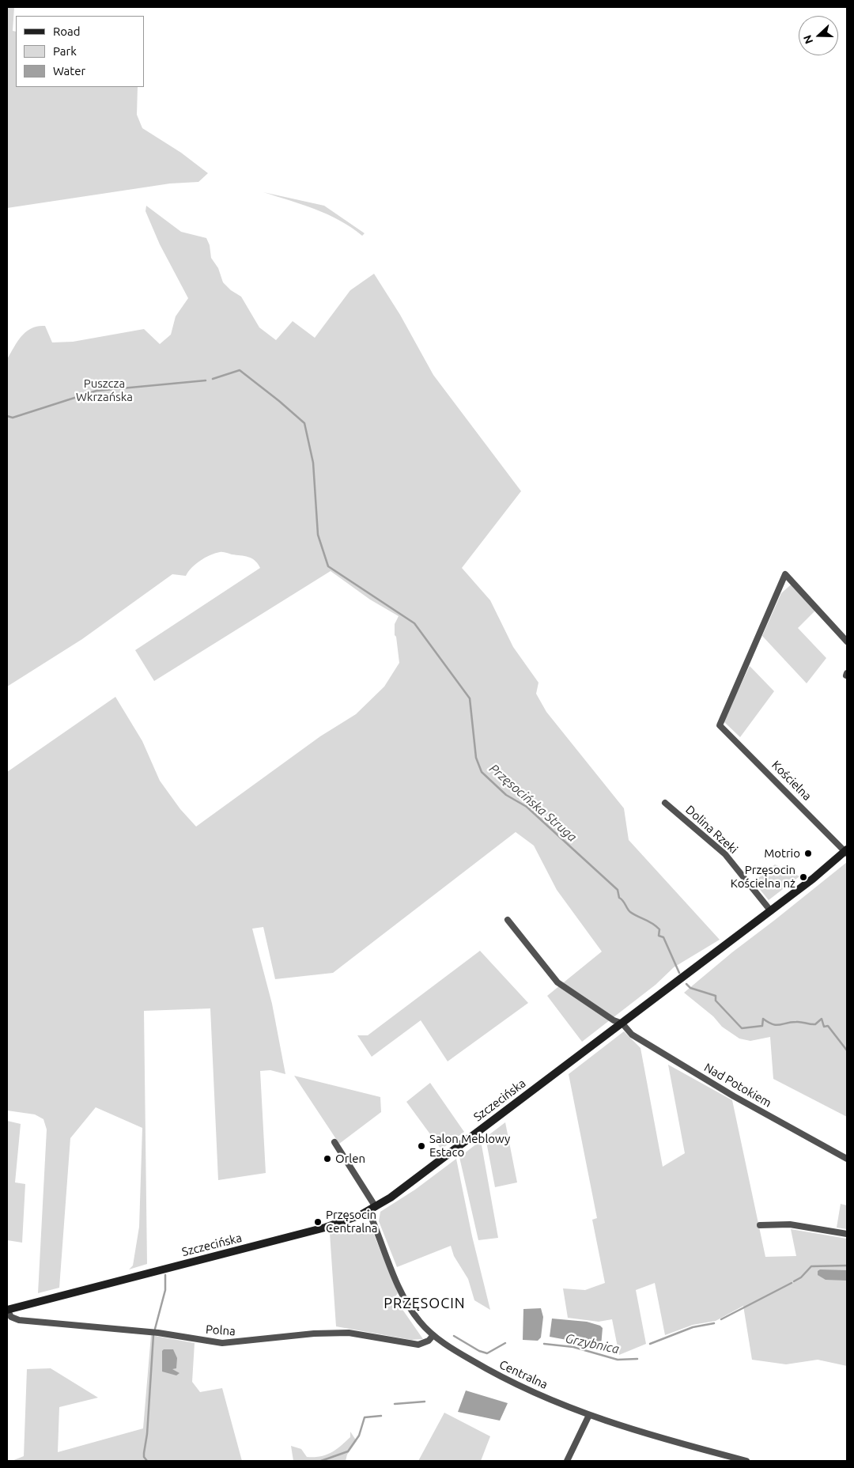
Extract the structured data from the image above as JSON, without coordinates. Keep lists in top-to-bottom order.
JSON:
{
  "streets": {
    "street": [
      "Kościelna",
      "Dolina Rzeki",
      "Nad Potokiem",
      "Szczecińska",
      "Polna",
      "Centralna"
    ]
  },
  "crossings": [
    ["Kościelna", "Szczecińska"],
    ["Dolina Rzeki", "Szczecińska"],
    ["Nad Potokiem", "Szczecińska"],
    ["Szczecińska", "Polna"],
    ["Szczecińska", "Centralna"],
    ["Polna", "Centralna"]
  ],
  "districts": ["PRZĘSOCIN"],
  "water": ["Przęsocińska Struga", "Grzybnica"],
  "parks": ["Puszcza Wkrzańska"],
  "places": [
    "Motrio",
    "Przęsocin Kościelna nż",
    "Salon Meblowy Estaco",
    "Orlen",
    "Przęsocin Centralna"
  ],
  "legend": ["Road", "Park", "Water"],
  "north": "left"
}
